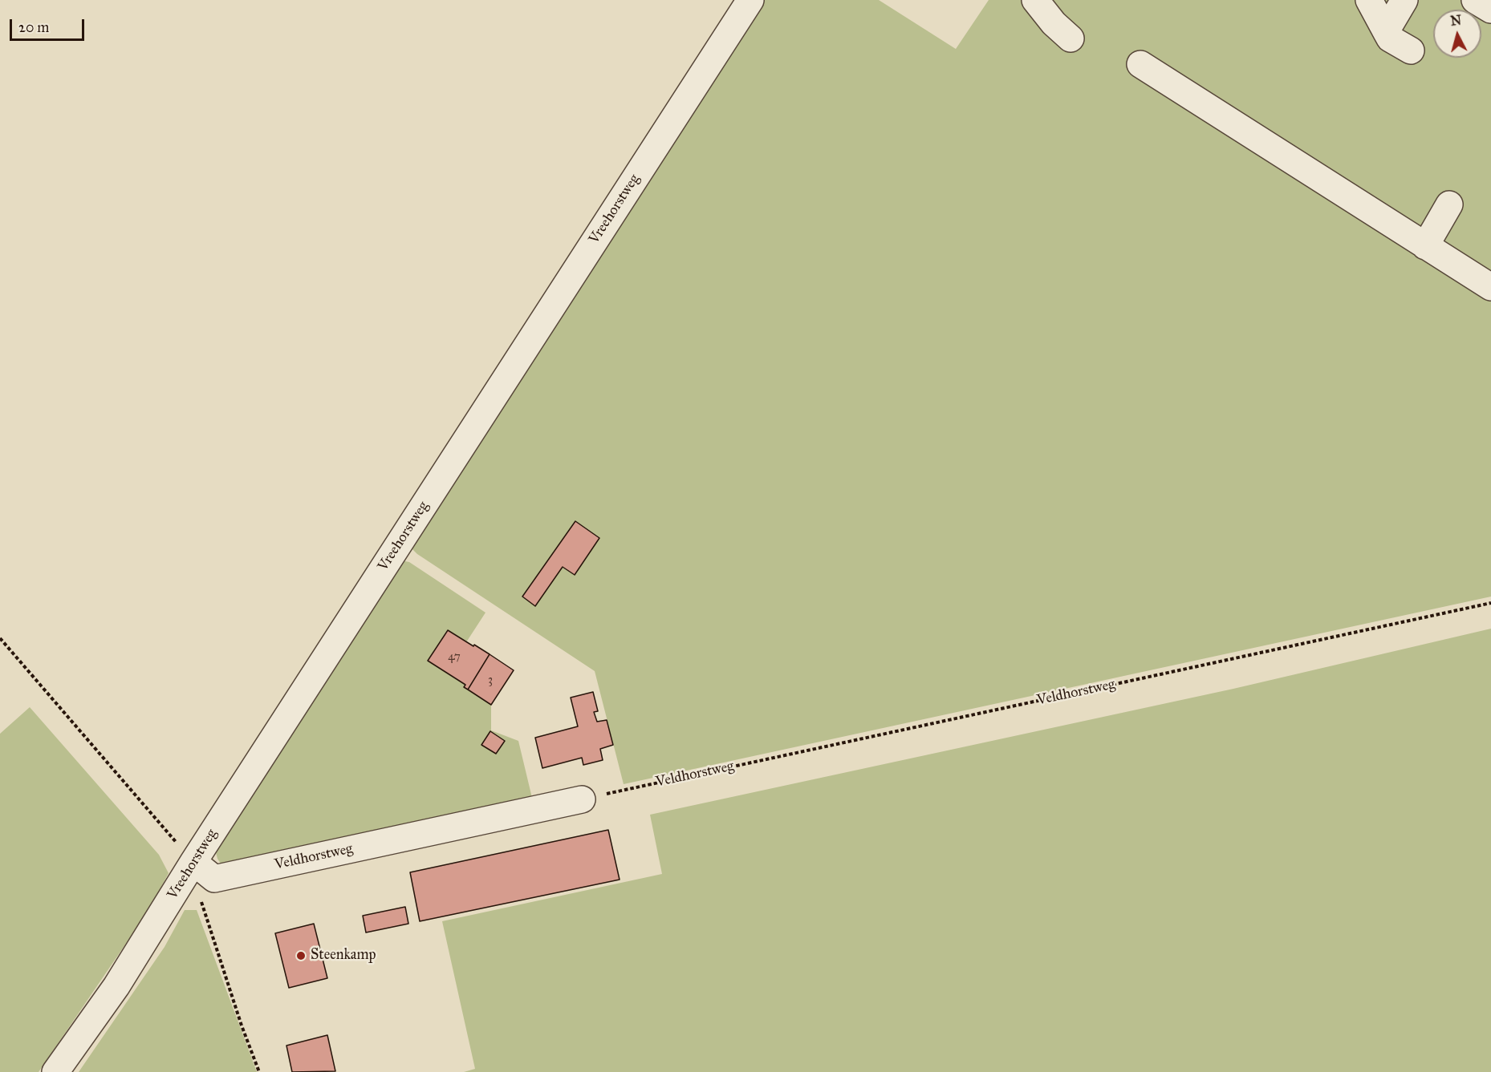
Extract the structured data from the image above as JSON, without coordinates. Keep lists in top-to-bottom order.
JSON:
{
  "streets": {
    "street": ["Vreehorstweg", "Veldhorstweg"]
  },
  "crossings": [
    ["Vreehorstweg", "Veldhorstweg"]
  ],
  "places": ["Steenkamp"],
  "house_numbers": ["47", "3"],
  "scale_bar": "20 m",
  "north": "top"
}
